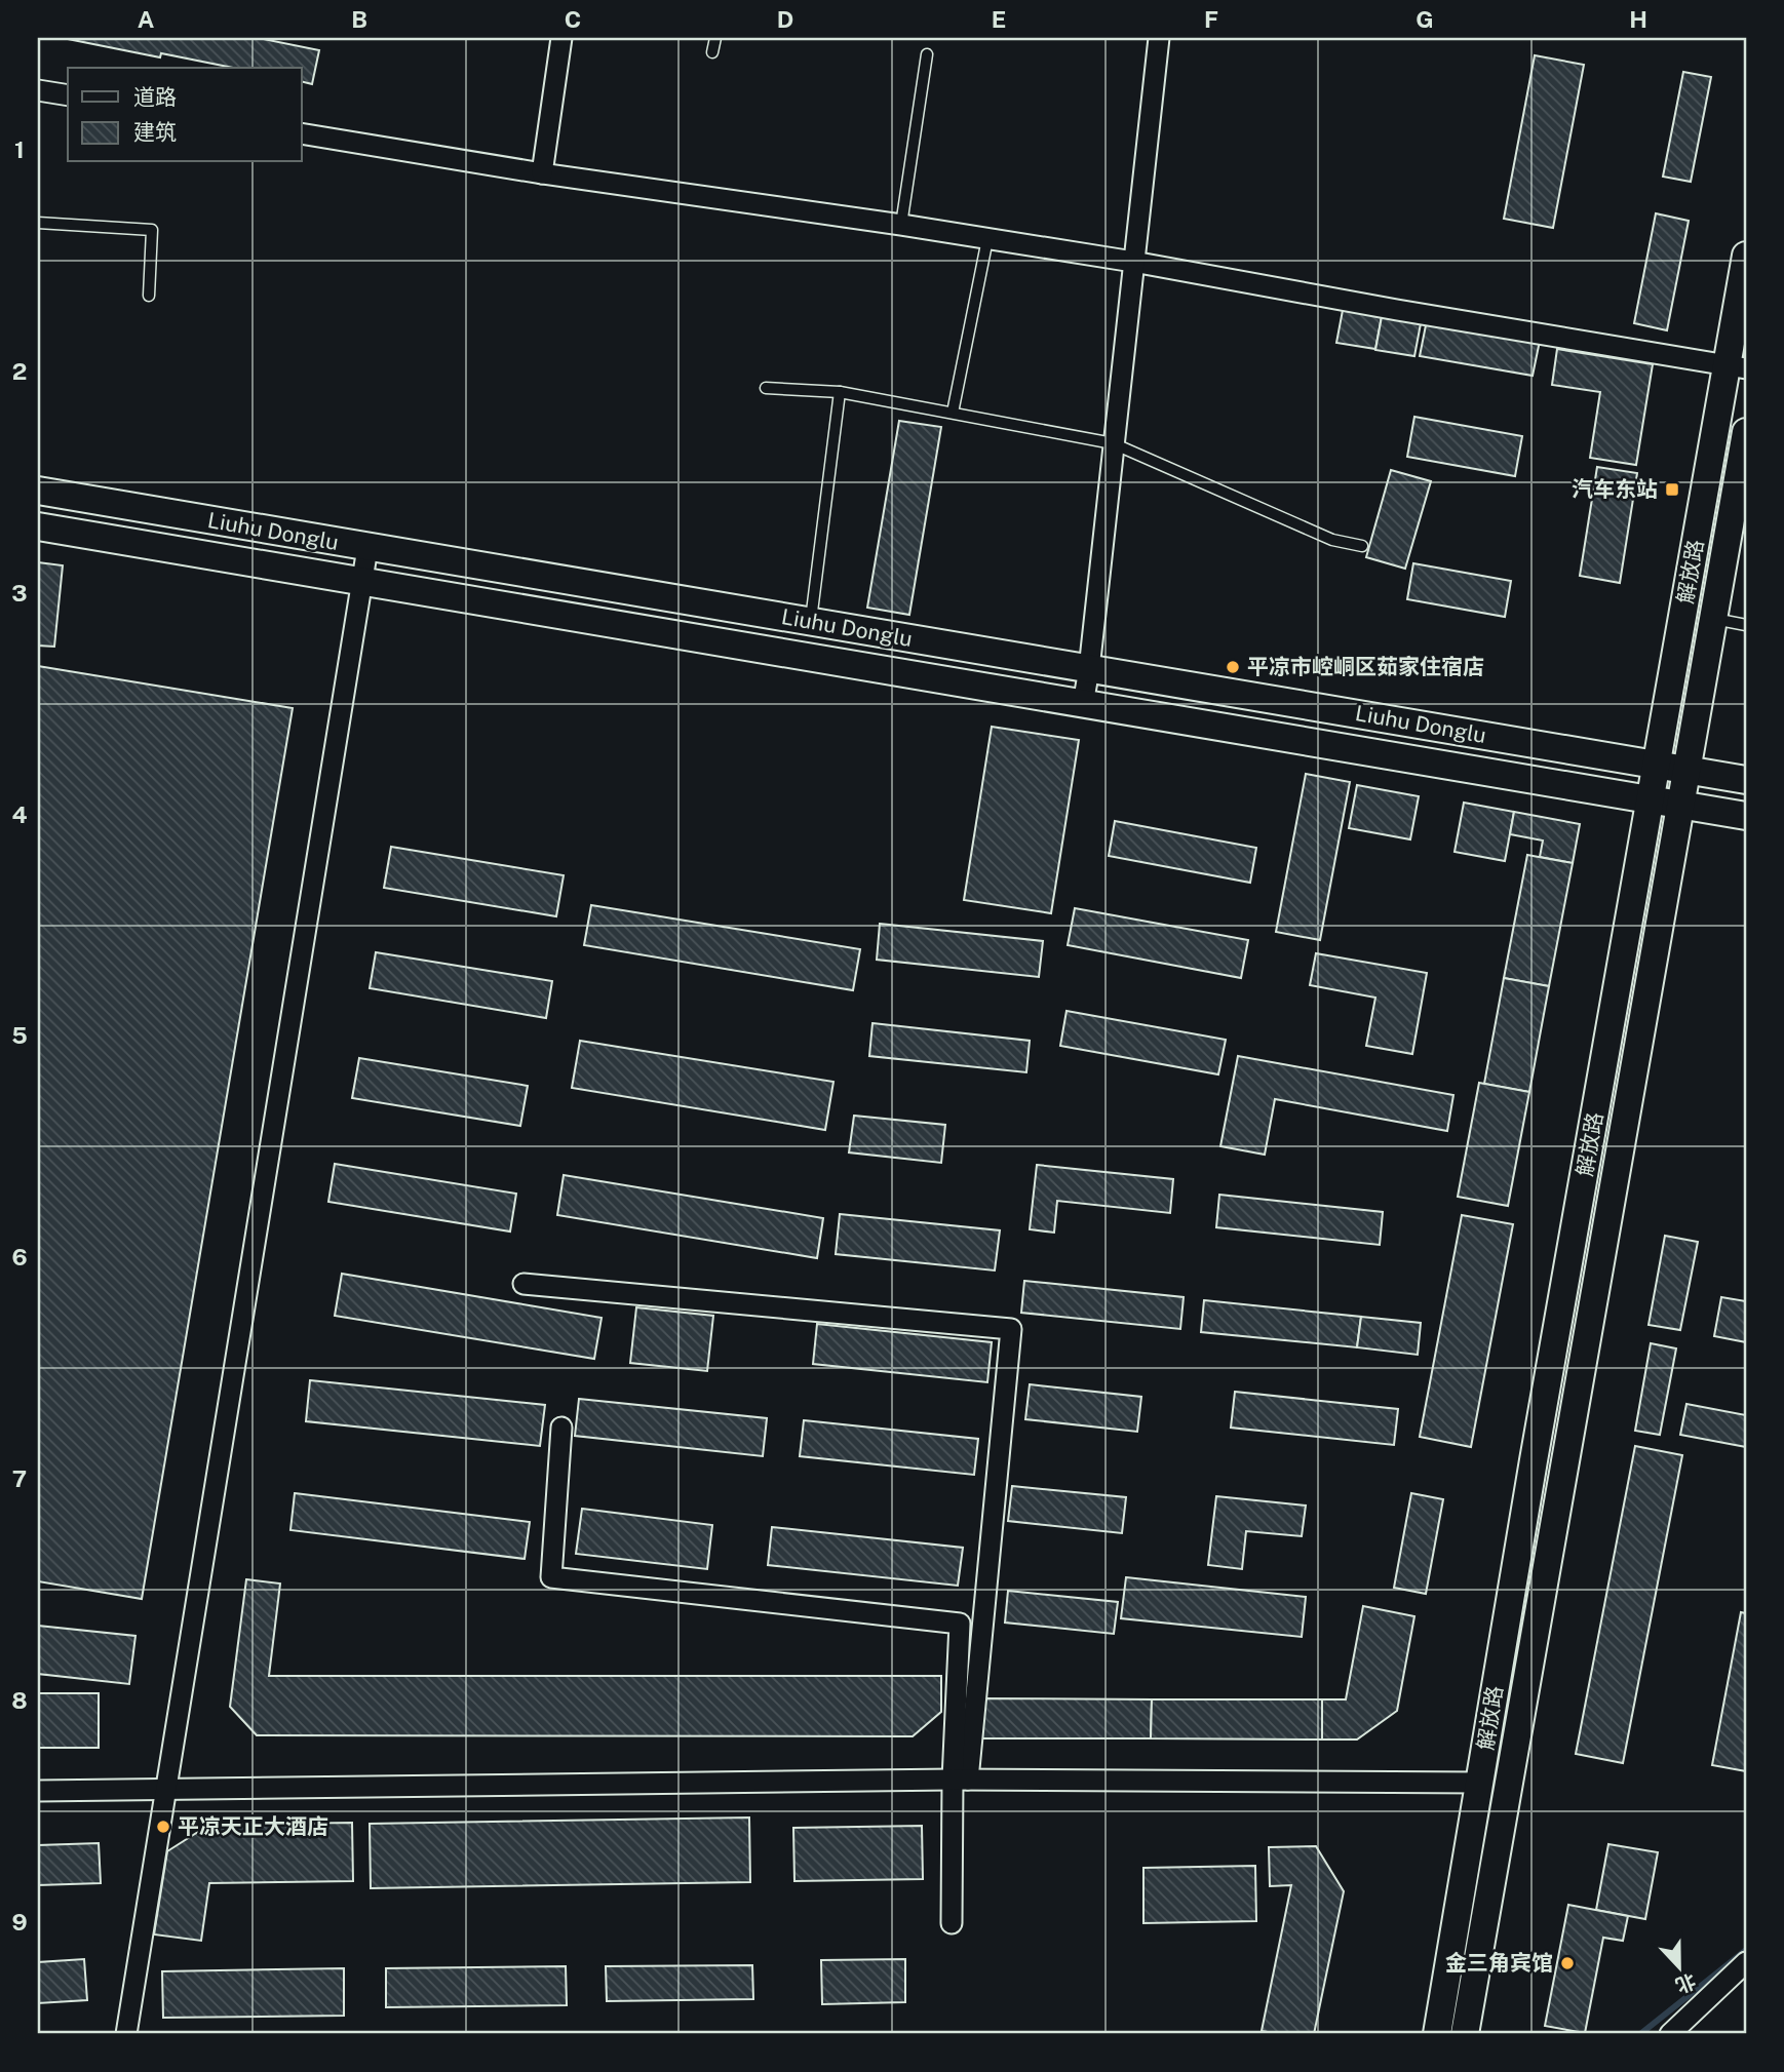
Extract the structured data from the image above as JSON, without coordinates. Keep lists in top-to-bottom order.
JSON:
{
  "streets": {
    "main road": ["Liuhu Donglu", "解放路"]
  },
  "crossings": [
    ["Liuhu Donglu", "解放路"]
  ],
  "places": {
    "transit": ["汽车东站"],
    "other": ["平凉市崆峒区茹家住宿店", "平凉天正大酒店", "金三角宾馆"]
  },
  "legend": ["道路", "建筑"],
  "north": "bottom",
  "grid": {
    "columns": [
      "A",
      "B",
      "C",
      "D",
      "E",
      "F",
      "G",
      "H"
    ],
    "rows": [
      "1",
      "2",
      "3",
      "4",
      "5",
      "6",
      "7",
      "8",
      "9"
    ]
  }
}
